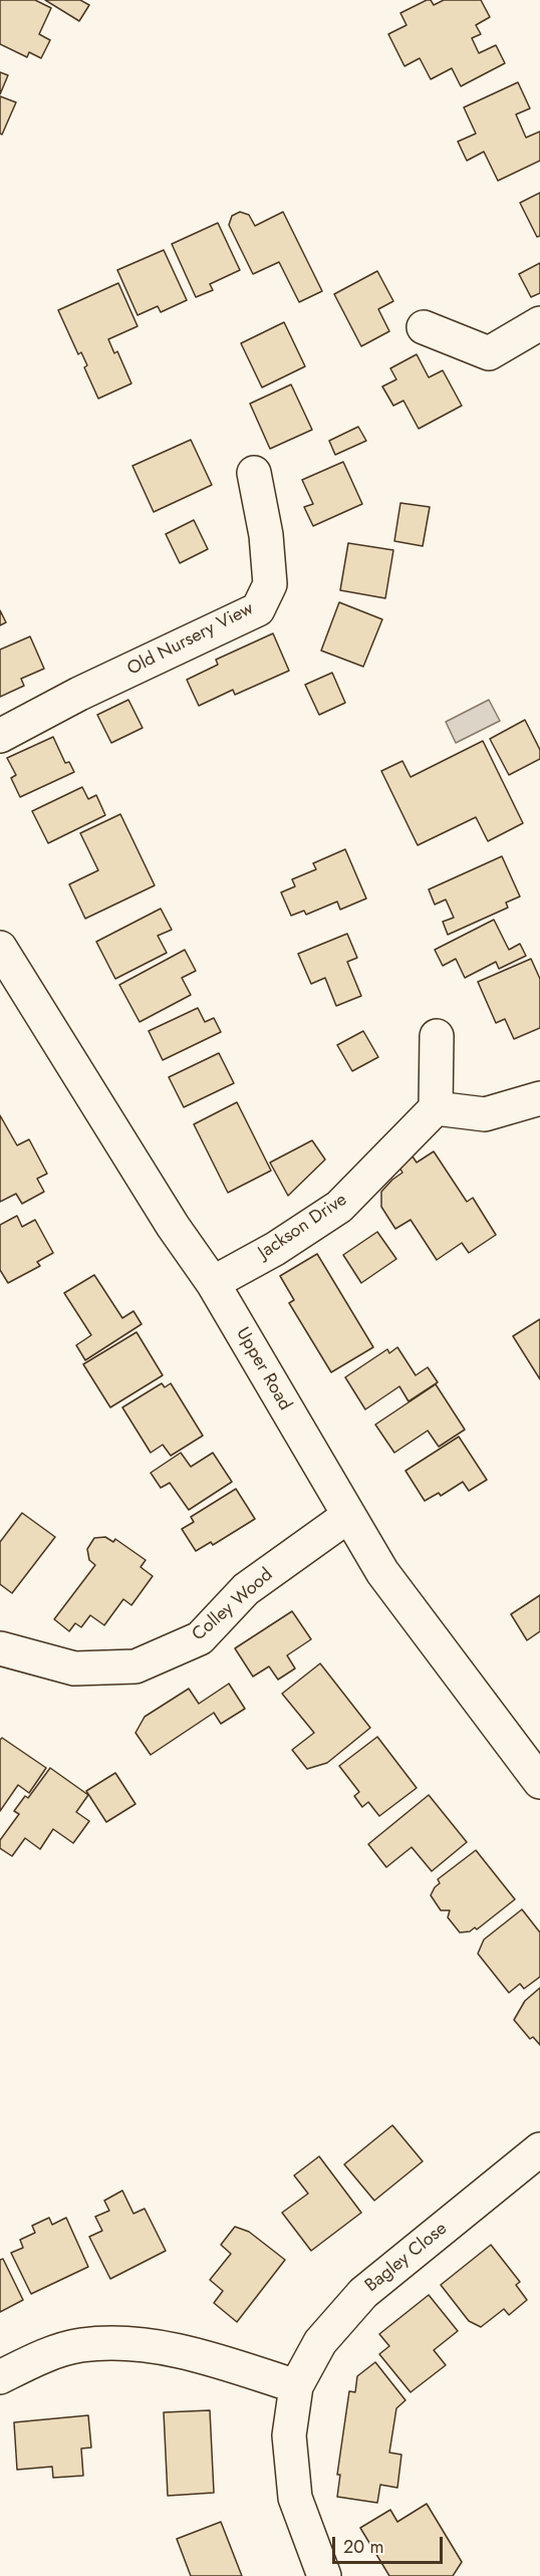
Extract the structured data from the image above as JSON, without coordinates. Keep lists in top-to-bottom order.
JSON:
{
  "streets": {
    "street": [
      "Old Nursery View",
      "Jackson Drive",
      "Upper Road",
      "Colley Wood",
      "Bagley Close"
    ]
  },
  "crossings": [
    ["Jackson Drive", "Upper Road"],
    ["Upper Road", "Colley Wood"]
  ],
  "scale_bar": "20 m"
}
